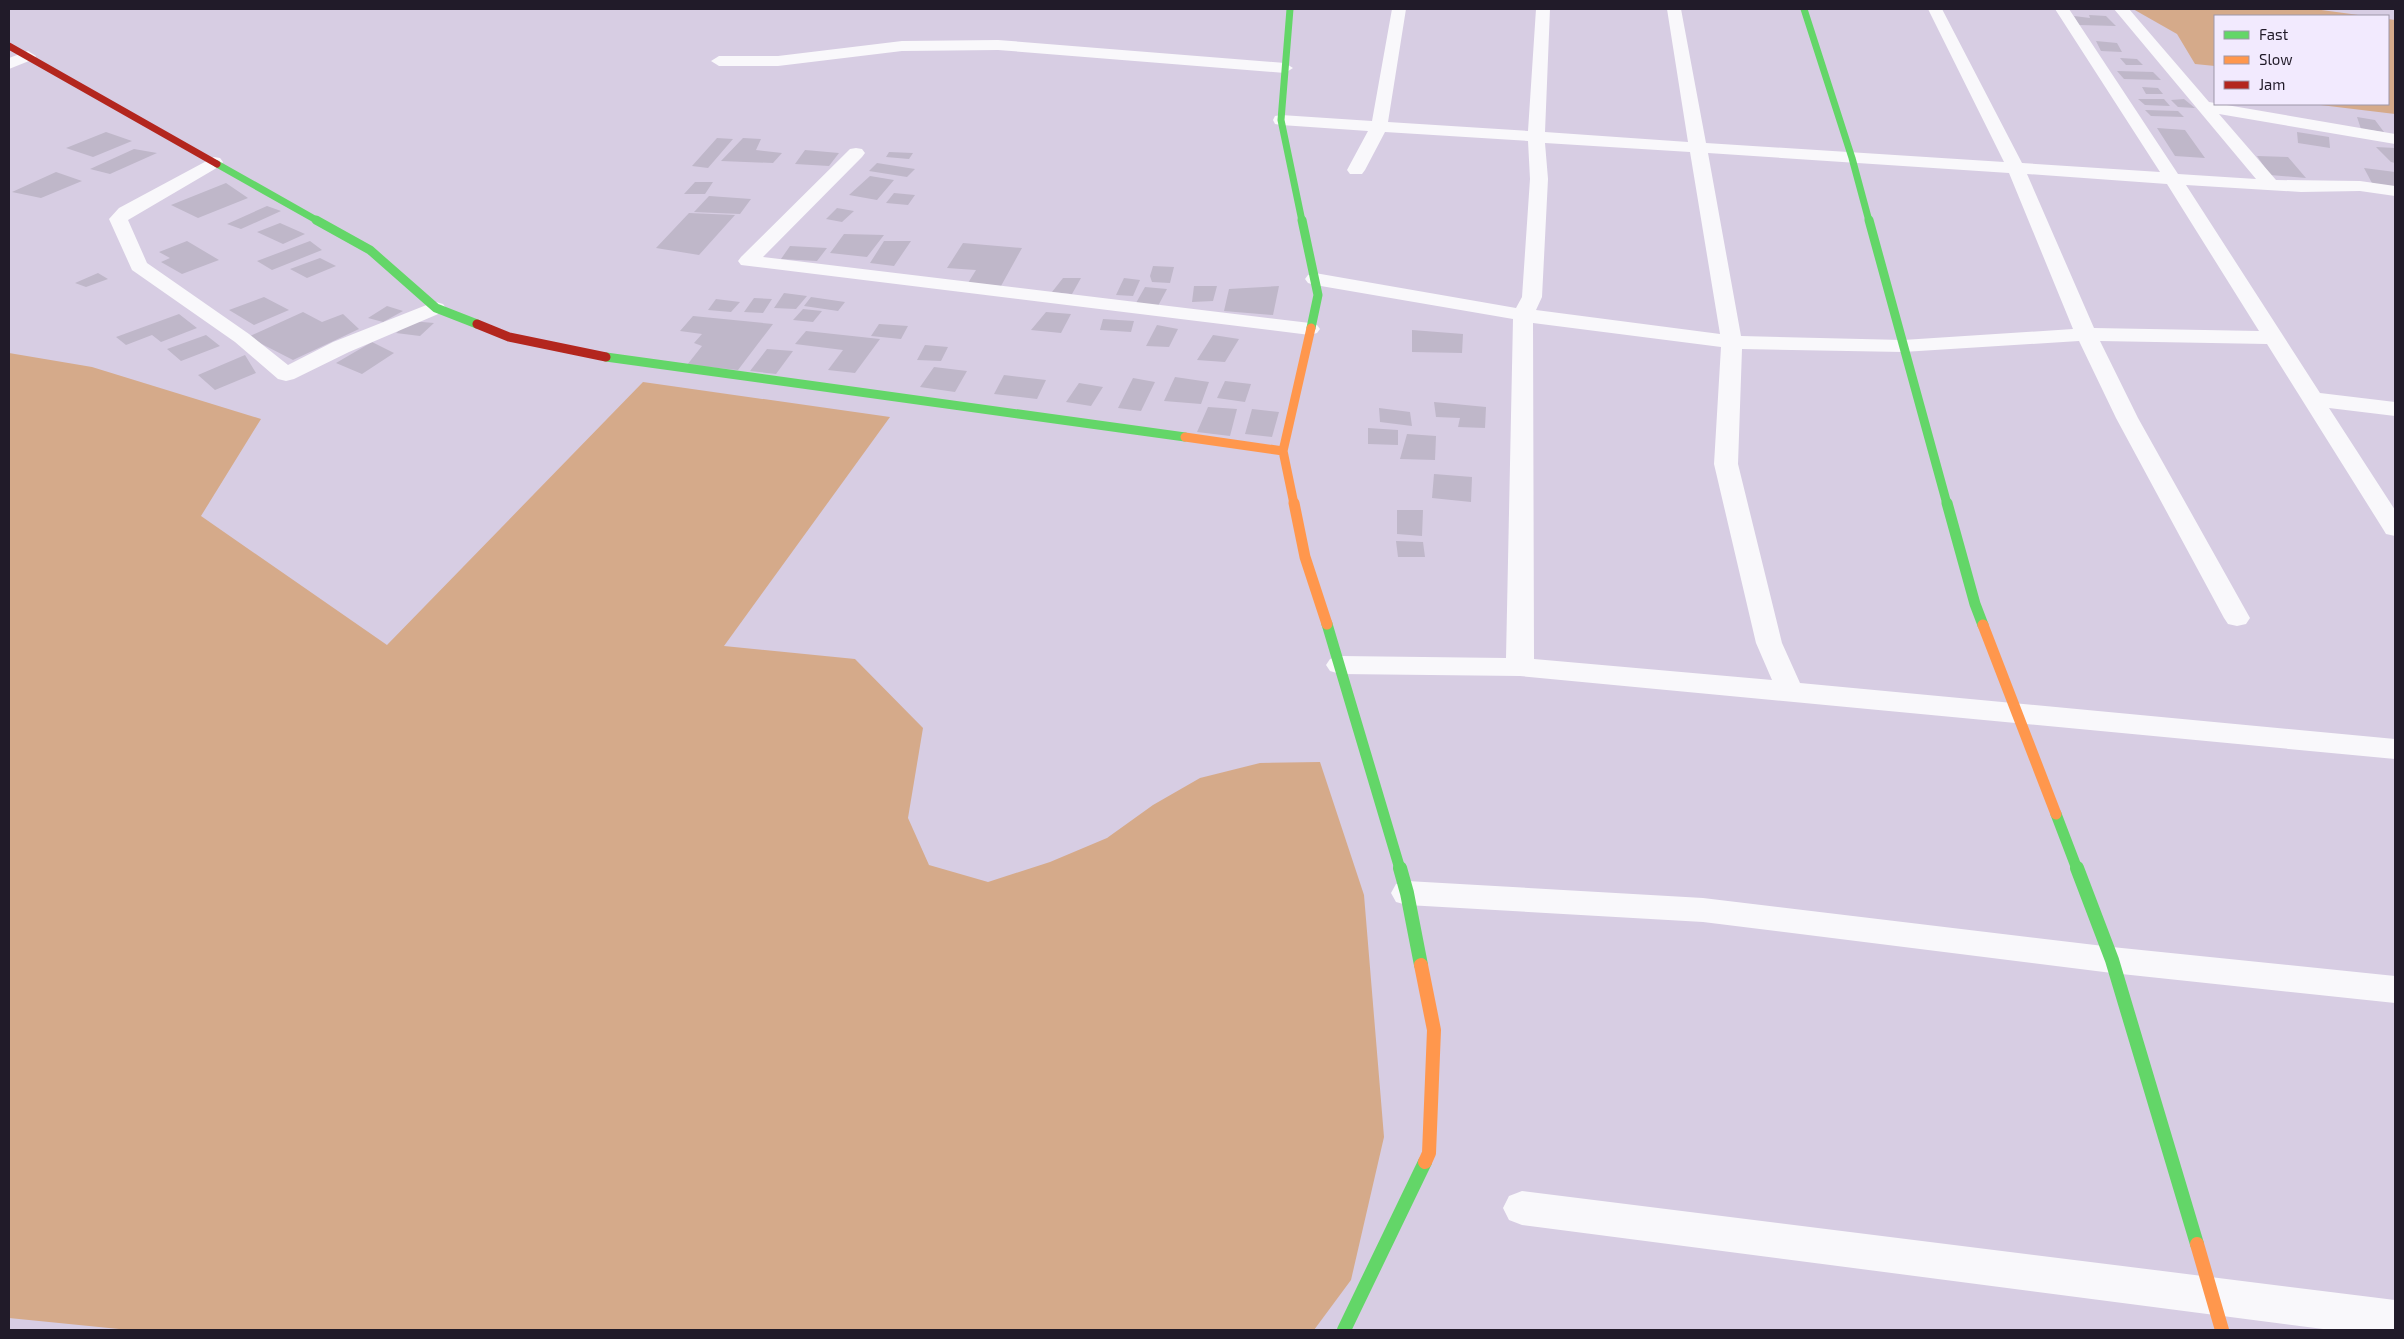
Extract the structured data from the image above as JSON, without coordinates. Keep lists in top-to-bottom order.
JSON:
{
  "legend": ["Fast", "Slow", "Jam"]
}
